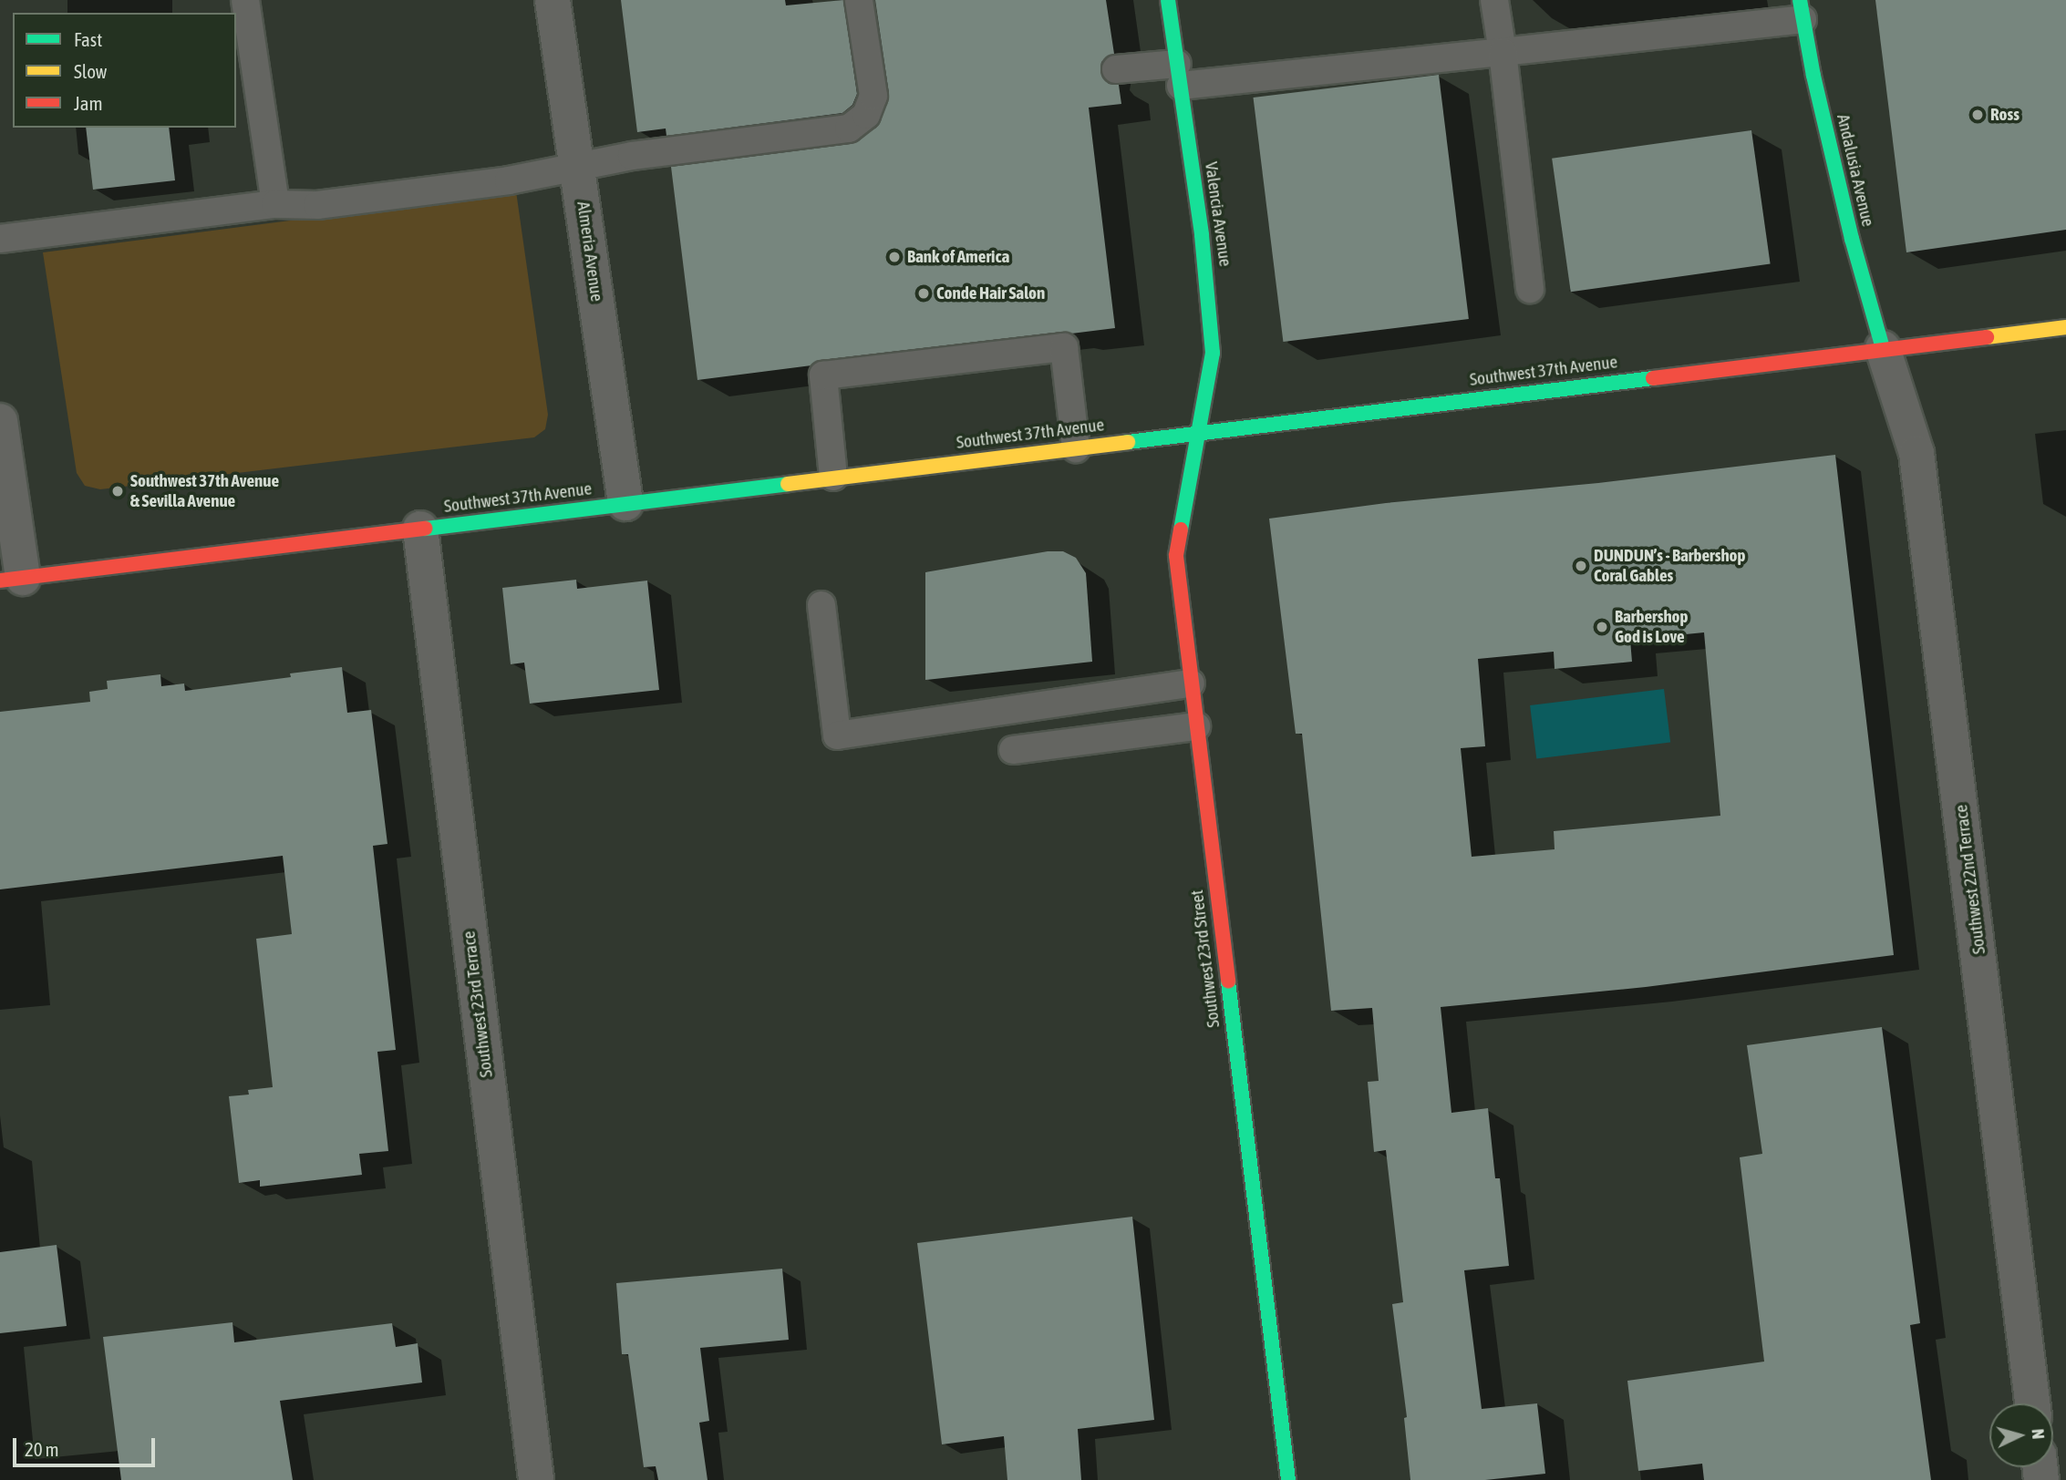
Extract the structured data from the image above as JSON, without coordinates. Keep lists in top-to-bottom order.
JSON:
{
  "streets": {
    "main road": [
      "Andalusia Avenue",
      "Valencia Avenue",
      "Southwest 37th Avenue",
      "Southwest 23rd Street"
    ],
    "street": ["Almeria Avenue", "Southwest 22nd Terrace", "Southwest 23rd Terrace"]
  },
  "crossings": [
    ["Andalusia Avenue", "Southwest 37th Avenue"],
    ["Andalusia Avenue", "Southwest 22nd Terrace"],
    ["Valencia Avenue", "Southwest 37th Avenue"],
    ["Valencia Avenue", "Southwest 23rd Street"],
    ["Almeria Avenue", "Southwest 37th Avenue"],
    ["Southwest 37th Avenue", "Southwest 22nd Terrace"],
    ["Southwest 37th Avenue", "Southwest 23rd Street"],
    ["Southwest 37th Avenue", "Southwest 23rd Terrace"]
  ],
  "places": [
    "Ross",
    "Bank of America",
    "Conde Hair Salon",
    "Southwest 37th Avenue & Sevilla Avenue",
    "DUNDUN’s - Barbershop Coral Gables",
    "Barbershop God is Love"
  ],
  "legend": ["Fast", "Slow", "Jam"],
  "scale_bar": "20 m",
  "north": "right"
}
